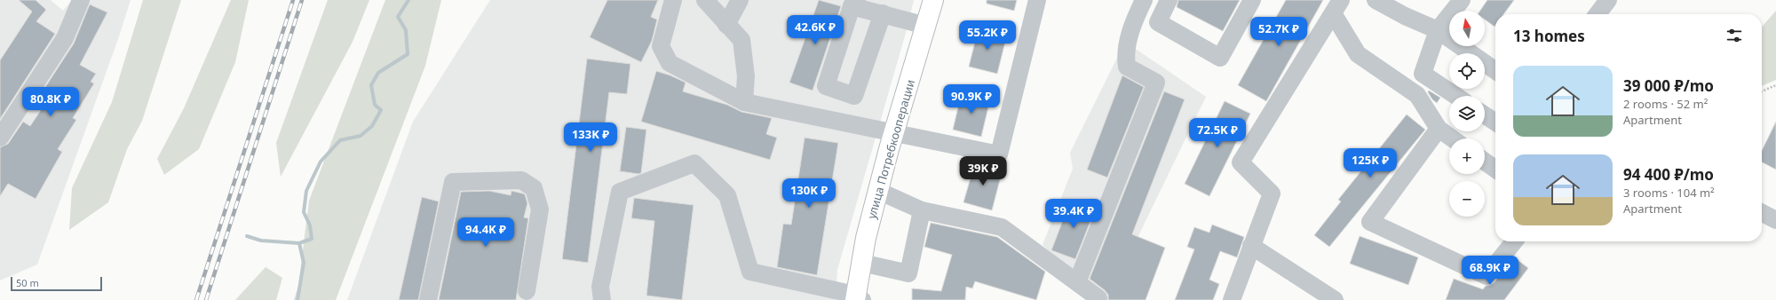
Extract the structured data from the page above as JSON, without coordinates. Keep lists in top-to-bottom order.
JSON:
{
  "streets": {
    "main road": ["улица Потребкооперации"]
  },
  "scale_bar": "50 m",
  "north": "top",
  "page": {
    "map_buttons": ["+", "−"],
    "heading": "13 homes",
    "price": [
      "42.6K ₽",
      "52.7K ₽",
      "55.2K ₽",
      "90.9K ₽",
      "80.8K ₽",
      "72.5K ₽",
      "133K ₽",
      "125K ₽",
      "39K ₽",
      "130K ₽",
      "39.4K ₽",
      "94.4K ₽",
      "68.9K ₽"
    ],
    "list": [
      {
        "name": "39 000 ₽/mo",
        "note": "2 rooms · 52 m² · Apartment"
      },
      {
        "name": "94 400 ₽/mo",
        "note": "3 rooms · 104 m² · Apartment"
      }
    ],
    "scale": "50 m"
  }
}
